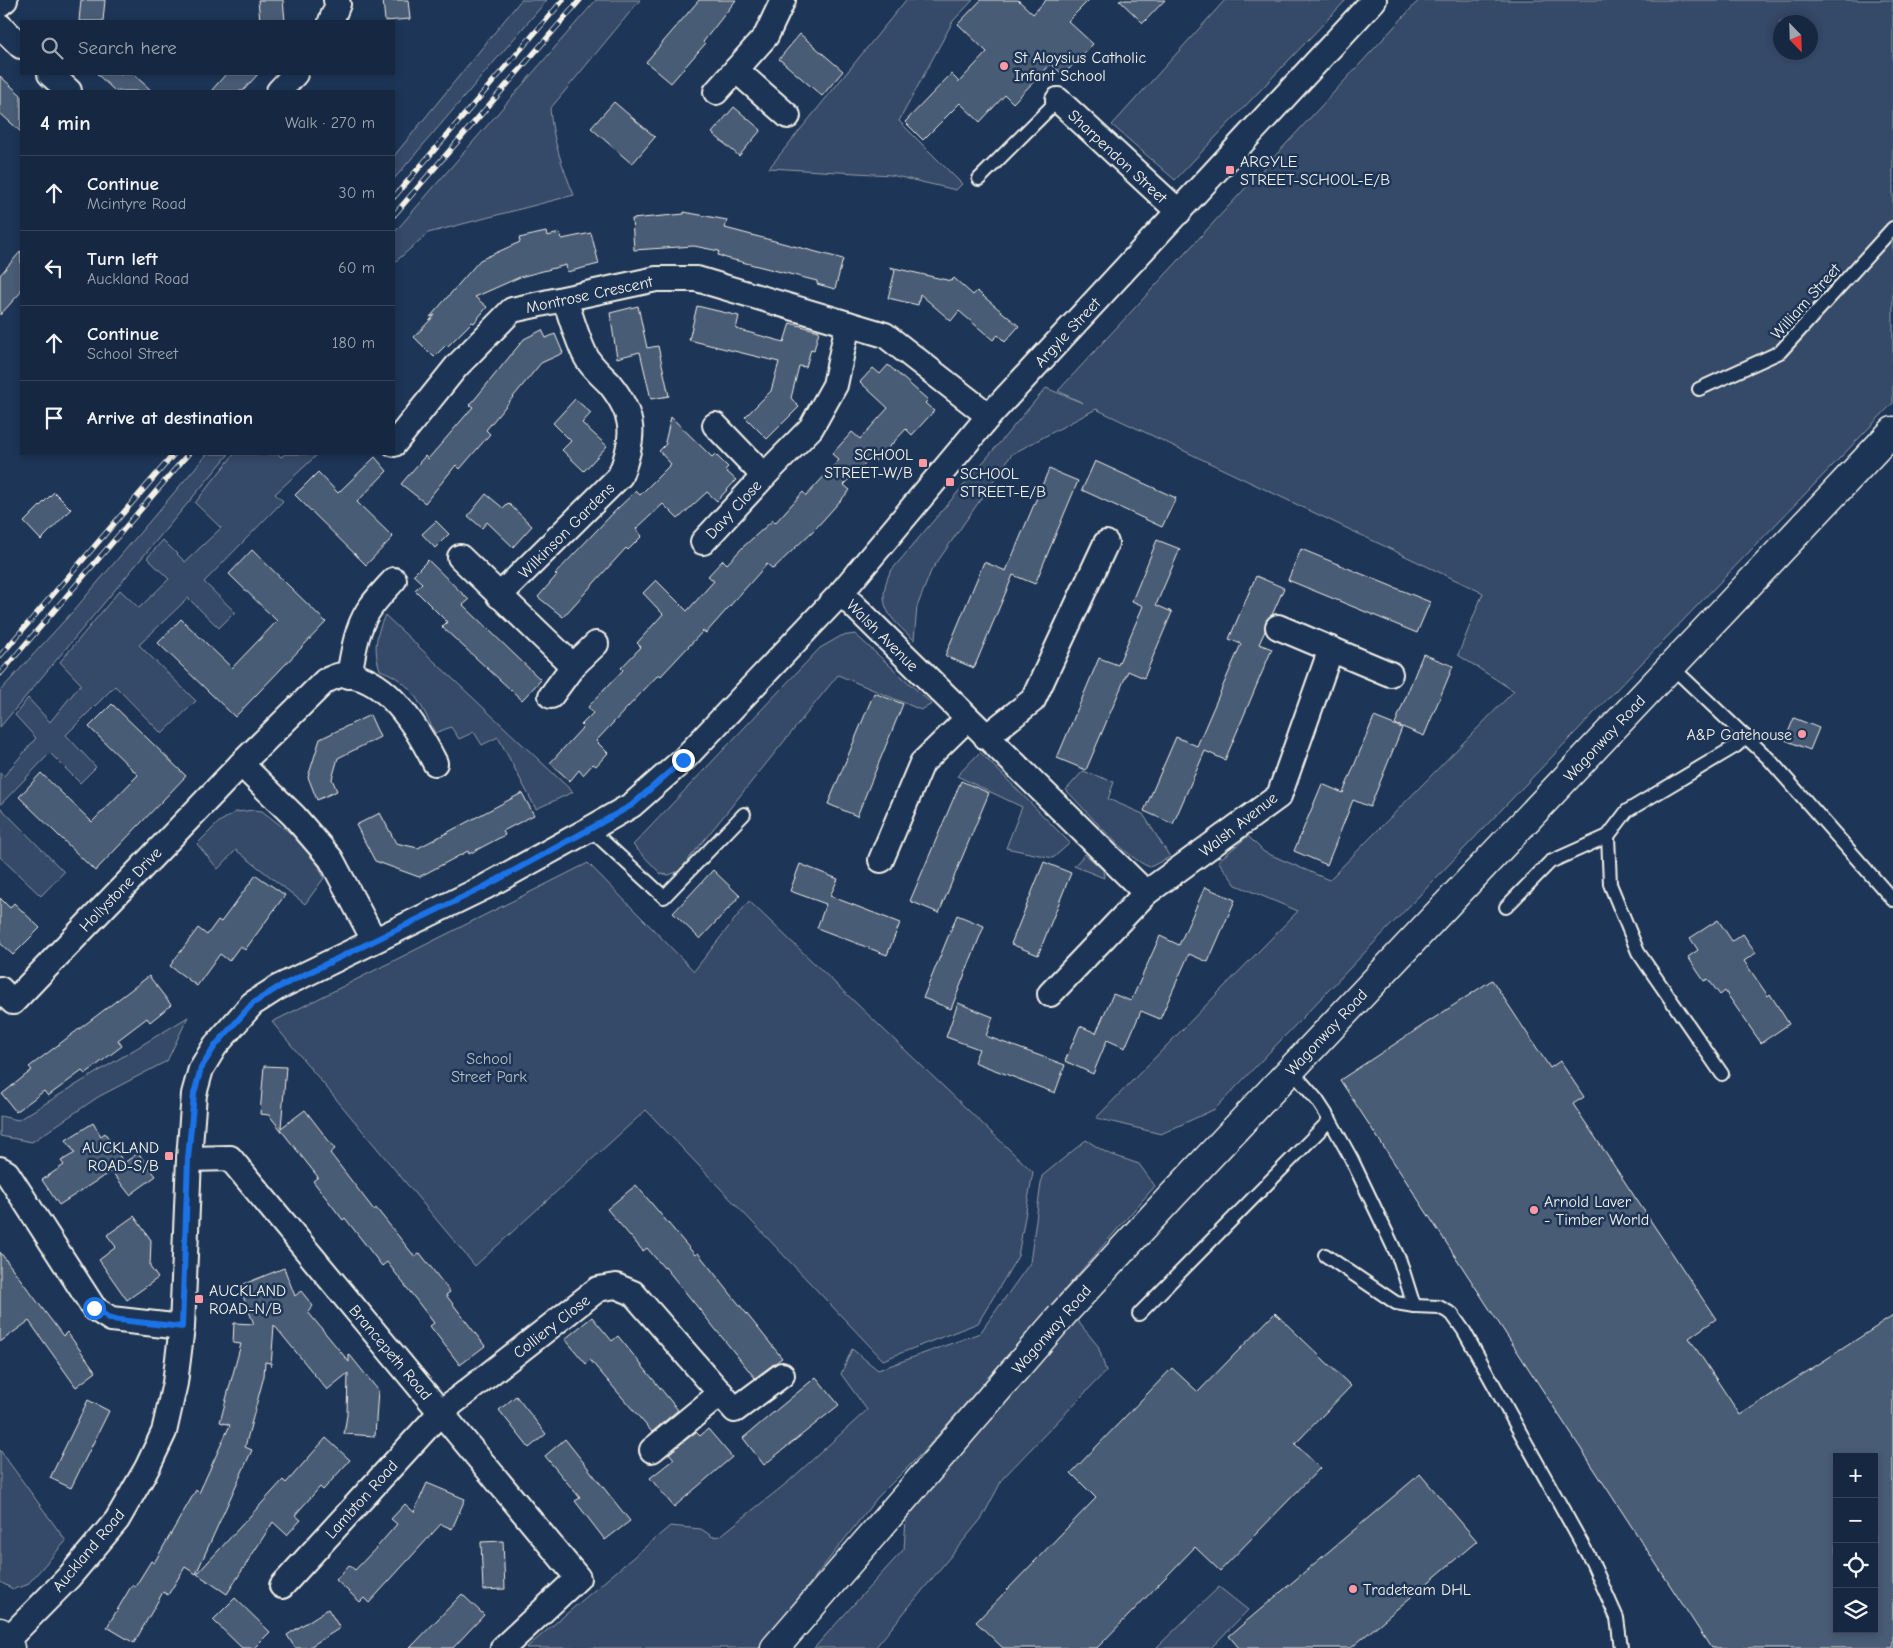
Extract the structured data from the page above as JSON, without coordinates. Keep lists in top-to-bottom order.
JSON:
{
  "streets": {
    "main road": ["Wagonway Road"],
    "street": [
      "Sharpendon Street",
      "Montrose Crescent",
      "Argyle Street",
      "Davy Close",
      "Wilkinson Gardens",
      "Walsh Avenue",
      "Hollystone Drive",
      "Colliery Close",
      "Brancepeth Road",
      "Lambton Road",
      "Auckland Road"
    ],
    "lane": ["William Street"]
  },
  "crossings": [
    ["Sharpendon Street", "Argyle Street"],
    ["Montrose Crescent", "Argyle Street"],
    ["Montrose Crescent", "Davy Close"],
    ["Montrose Crescent", "Wilkinson Gardens"],
    ["Argyle Street", "Walsh Avenue"],
    ["Argyle Street", "Auckland Road"],
    ["Colliery Close", "Brancepeth Road"],
    ["Colliery Close", "Lambton Road"],
    ["Brancepeth Road", "Lambton Road"],
    ["Brancepeth Road", "Auckland Road"]
  ],
  "parks": ["School Street Park"],
  "places": {
    "other": [
      "St Aloysius Catholic Infant School",
      "A&P Gatehouse",
      "Arnold Laver - Timber World",
      "Tradeteam DHL"
    ],
    "transit": [
      "ARGYLE STREET-SCHOOL-E/B",
      "SCHOOL STREET-W/B",
      "SCHOOL STREET-E/B",
      "AUCKLAND ROAD-S/B",
      "AUCKLAND ROAD-N/B"
    ]
  },
  "north": "bottom right",
  "page": {
    "search": "Search here",
    "heading": ["4 min", "Walk · 270 m"],
    "list": [
      ["Continue", "Mcintyre Road", "30 m"],
      ["Turn left", "Auckland Road", "60 m"],
      ["Continue", "School Street", "180 m"],
      "Arrive at destination"
    ],
    "map_buttons": ["+", "−"]
  }
}
